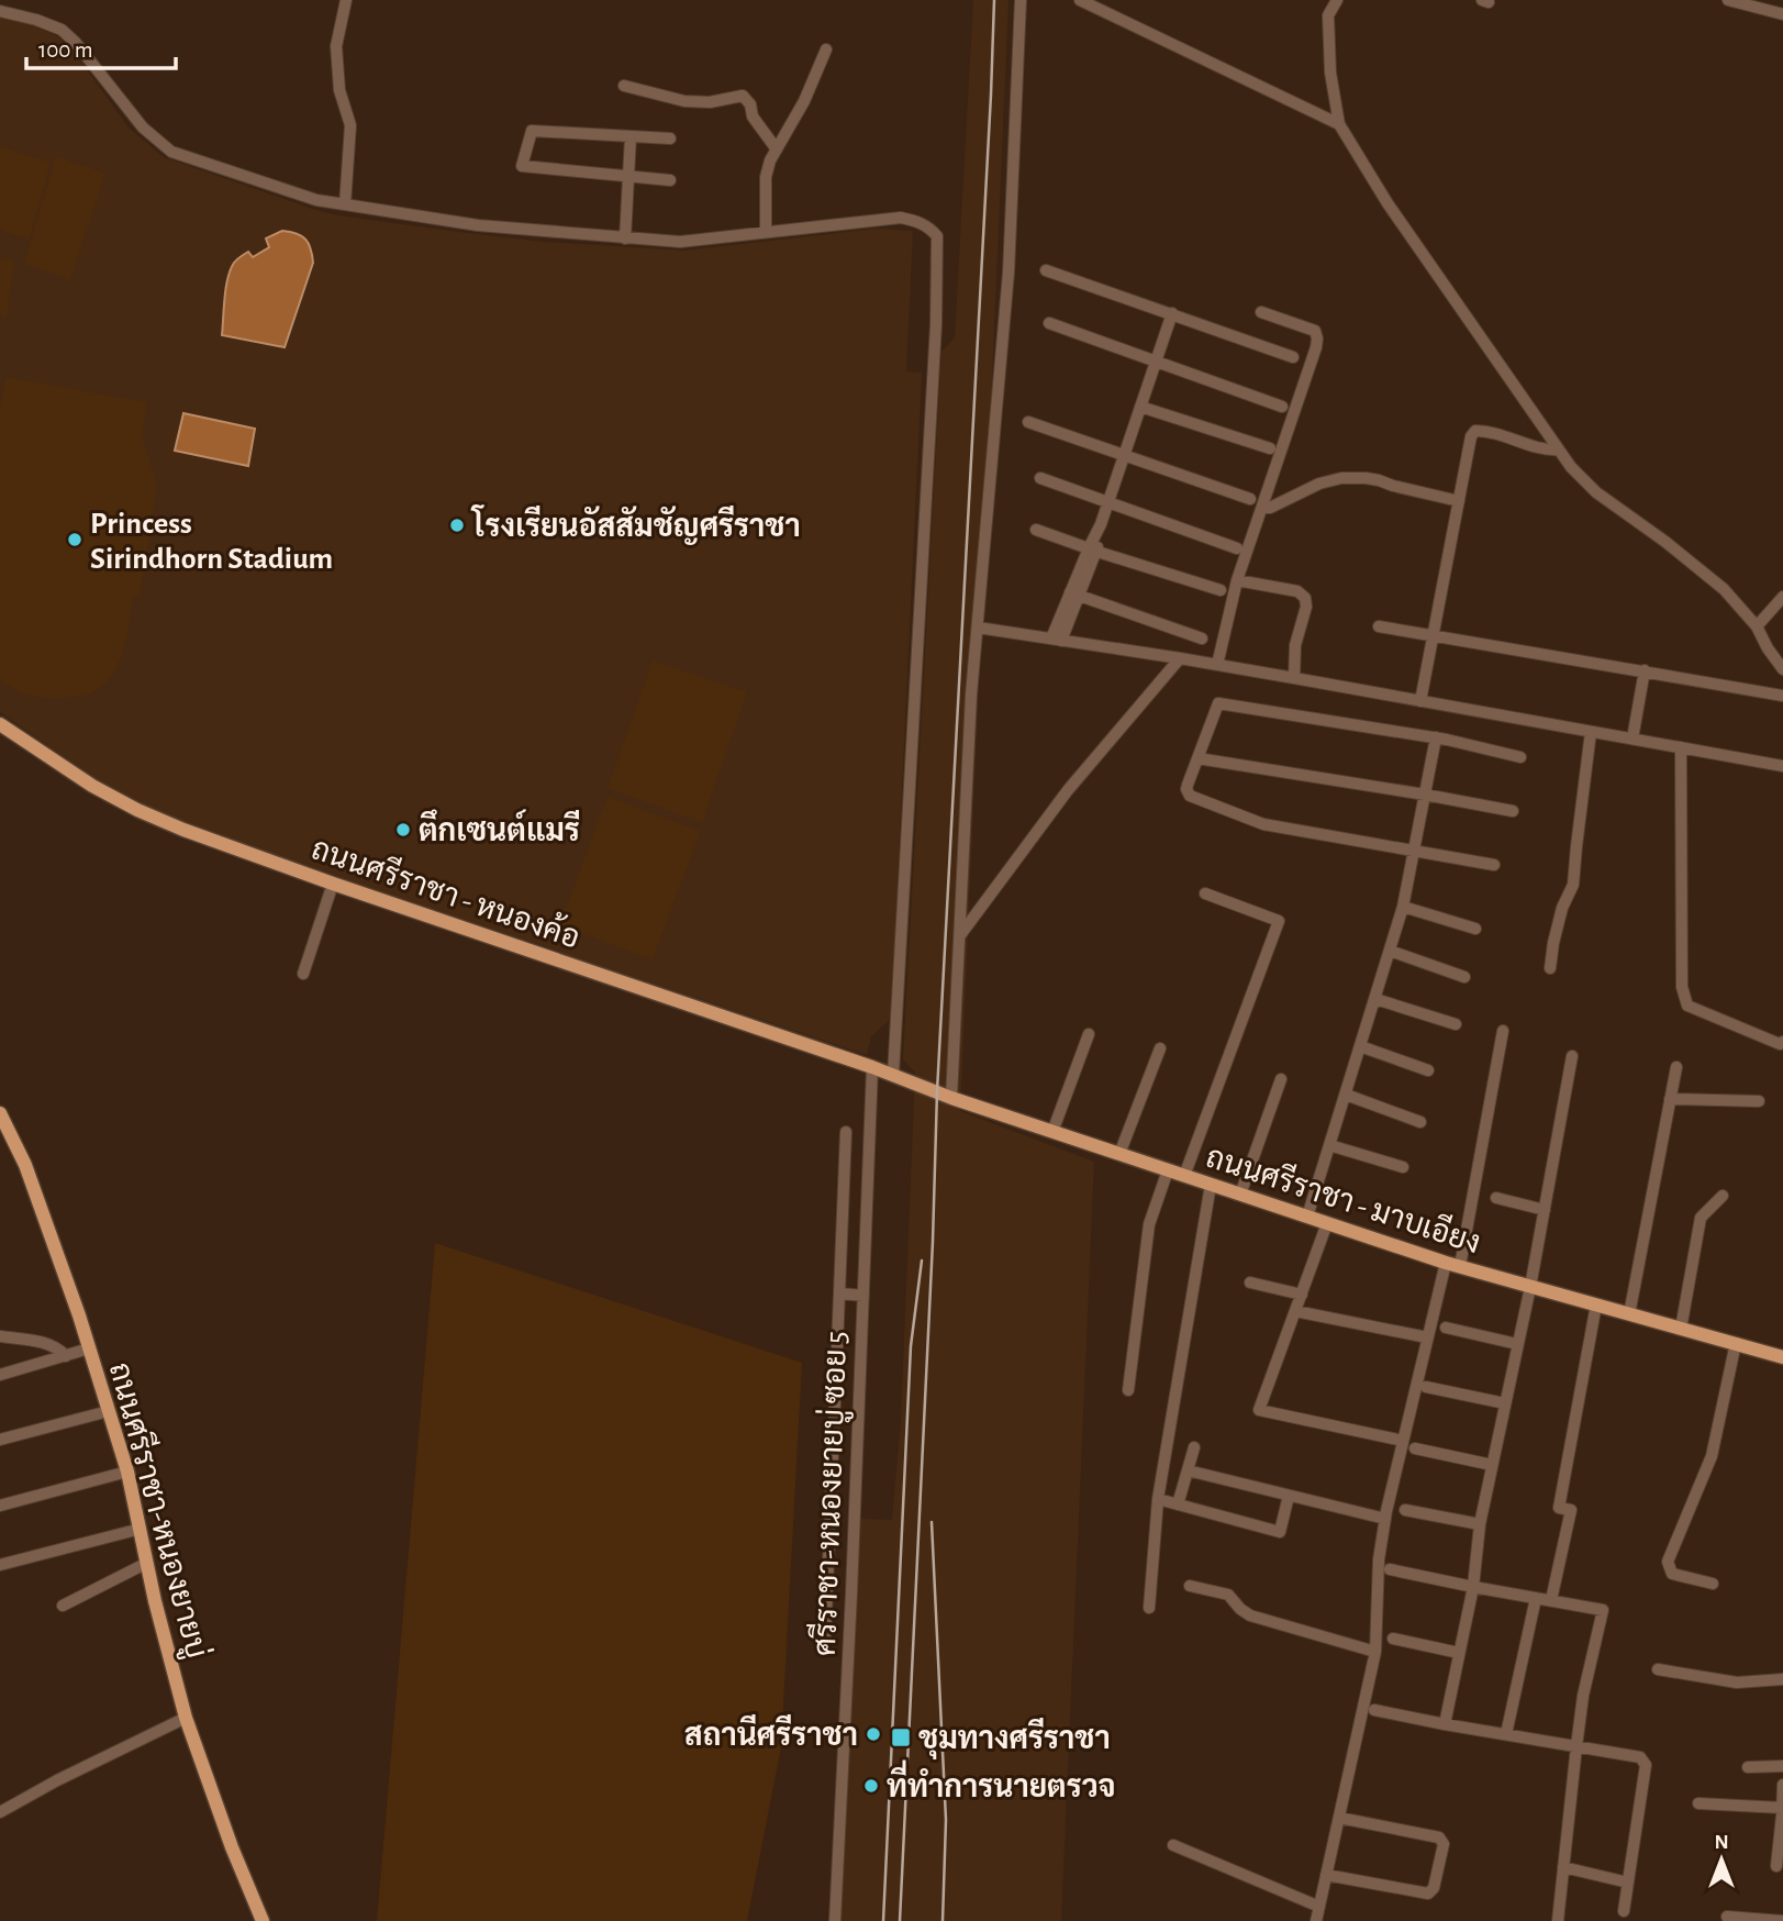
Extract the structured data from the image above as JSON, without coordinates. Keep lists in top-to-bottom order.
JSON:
{
  "streets": {
    "main road": ["ถนนศรีราชา - หนองค้อ", "ถนนศรีราชา - มาบเอียง", "ถนนศรีราชา-หนองยายบู่"],
    "street": ["ศรีราชา-หนองยายบู่ ซอย 5"]
  },
  "crossings": [
    ["ถนนศรีราชา - หนองค้อ", "ถนนศรีราชา - มาบเอียง"],
    ["ถนนศรีราชา - หนองค้อ", "ศรีราชา-หนองยายบู่ ซอย 5"]
  ],
  "places": {
    "other": [
      "โรงเรียนอัสสัมชัญศรีราชา",
      "Princess Sirindhorn Stadium",
      "ตึกเซนต์แมรี",
      "สถานีศรีราชา",
      "ที่ทำการนายตรวจ"
    ],
    "transit": ["ชุมทางศรีราชา"]
  },
  "scale_bar": "100 m",
  "north": "top"
}
